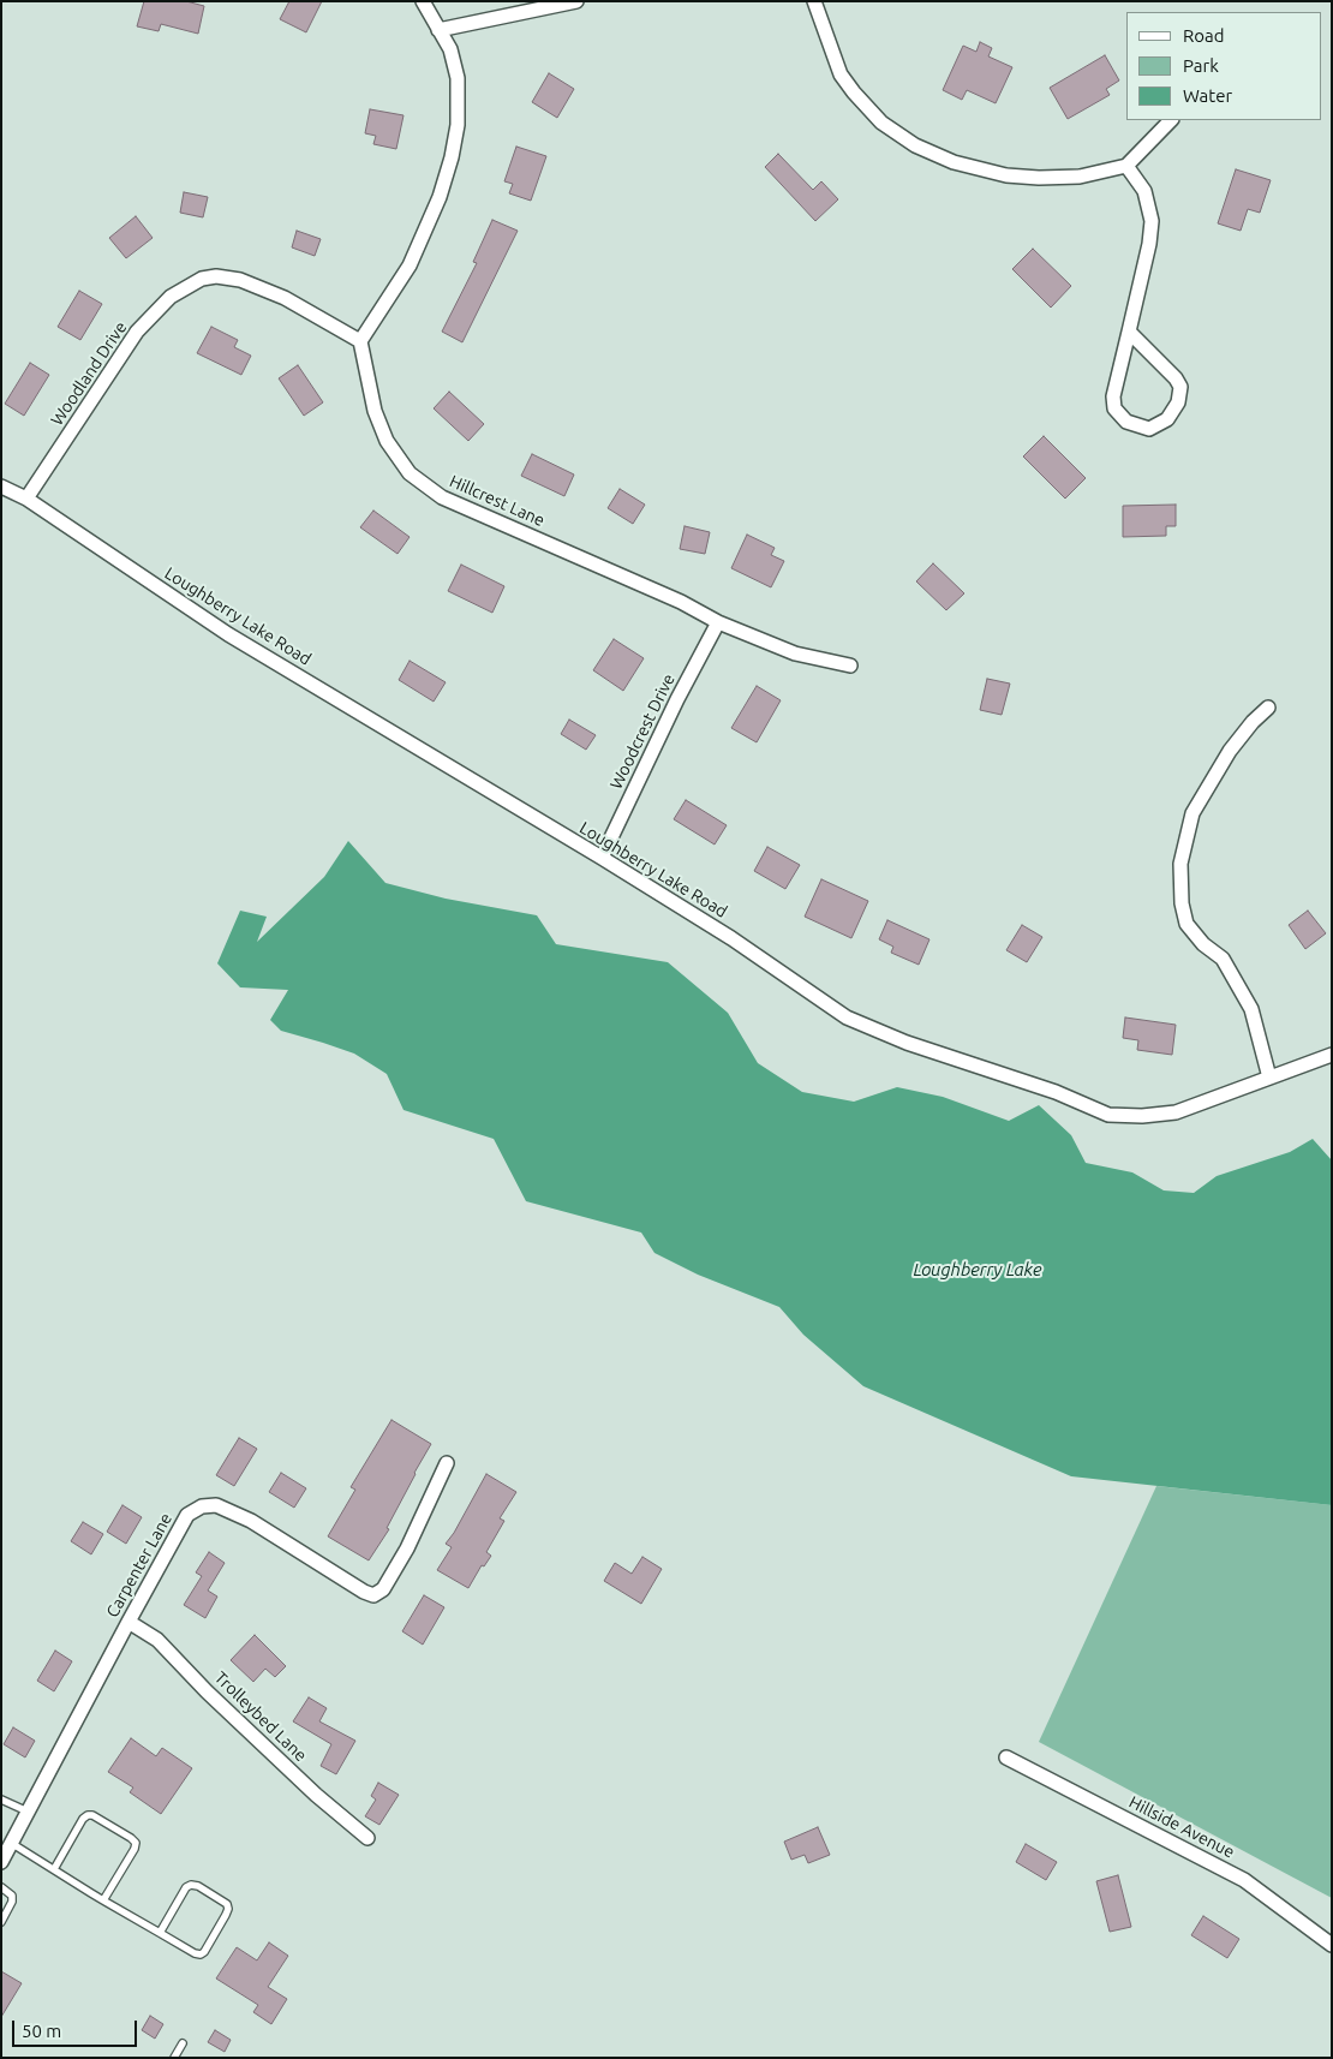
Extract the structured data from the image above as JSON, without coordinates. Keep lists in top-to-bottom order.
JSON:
{
  "streets": {
    "street": [
      "Woodland Drive",
      "Hillcrest Lane",
      "Loughberry Lake Road",
      "Woodcrest Drive",
      "Carpenter Lane",
      "Trolleybed Lane",
      "Hillside Avenue"
    ]
  },
  "crossings": [
    ["Woodland Drive", "Hillcrest Lane"],
    ["Woodland Drive", "Loughberry Lake Road"],
    ["Hillcrest Lane", "Woodcrest Drive"],
    ["Loughberry Lake Road", "Woodcrest Drive"],
    ["Carpenter Lane", "Trolleybed Lane"]
  ],
  "water": ["Loughberry Lake"],
  "legend": ["Road", "Park", "Water"],
  "scale_bar": "50 m"
}
